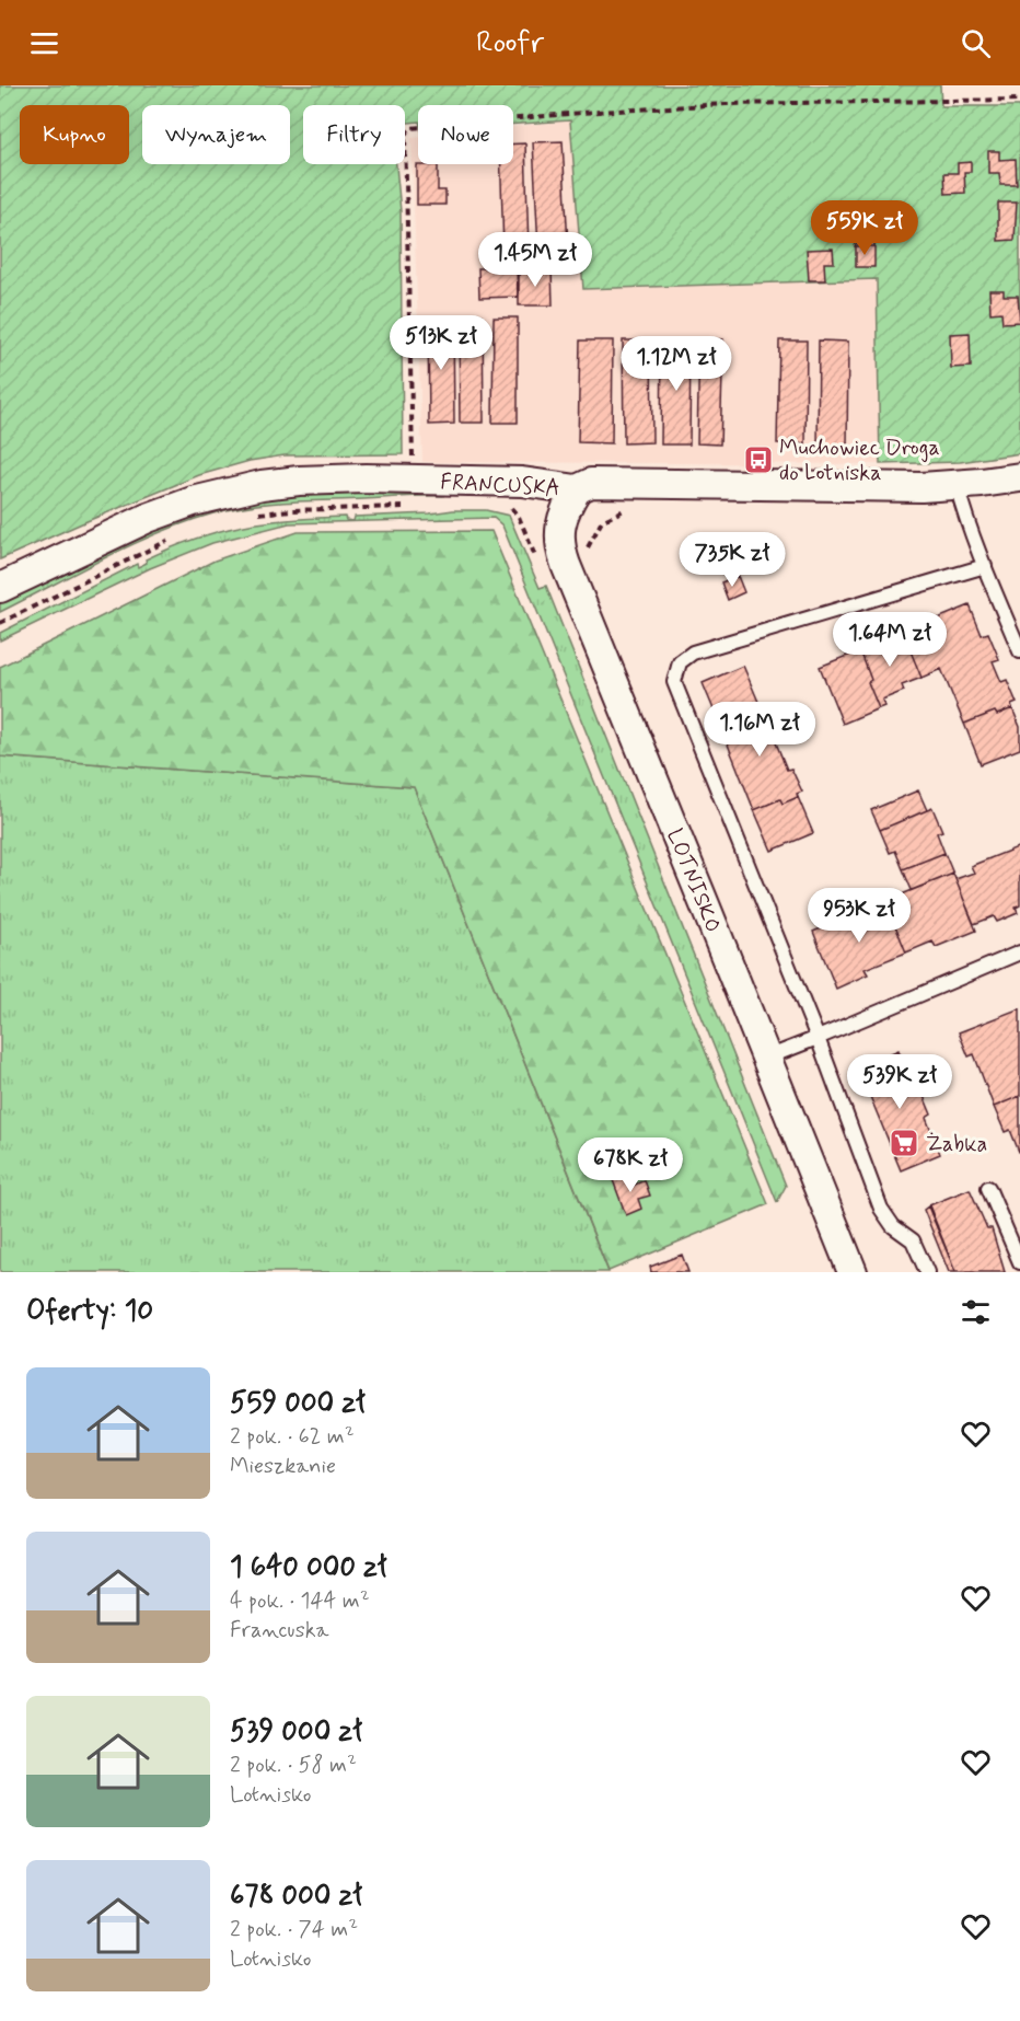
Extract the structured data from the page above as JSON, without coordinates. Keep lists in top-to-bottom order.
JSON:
{
  "streets": {
    "street": ["FRANCUSKA", "LOTNISKO"]
  },
  "crossings": [
    ["FRANCUSKA", "LOTNISKO"]
  ],
  "places": {
    "bus stop": ["Muchowiec Droga do Lotniska"],
    "supermarket": ["Żabka"]
  },
  "page": {
    "header": "Roofr",
    "chip": [
      "Kupno",
      "Wynajem",
      "Filtry",
      "Nowe"
    ],
    "price": [
      "559K zł",
      "1.45M zł",
      "513K zł",
      "1.12M zł",
      "735K zł",
      "1.64M zł",
      "1.16M zł",
      "953K zł",
      "539K zł",
      "678K zł"
    ],
    "heading": "Oferty: 10",
    "list": [
      {
        "name": "559 000 zł",
        "note": "2 pok. · 62 m² · Mieszkanie"
      },
      {
        "name": "1 640 000 zł",
        "note": "4 pok. · 144 m² · Francuska"
      },
      {
        "name": "539 000 zł",
        "note": "2 pok. · 58 m² · Lotnisko"
      },
      {
        "name": "678 000 zł",
        "note": "2 pok. · 74 m² · Lotnisko"
      }
    ]
  }
}
